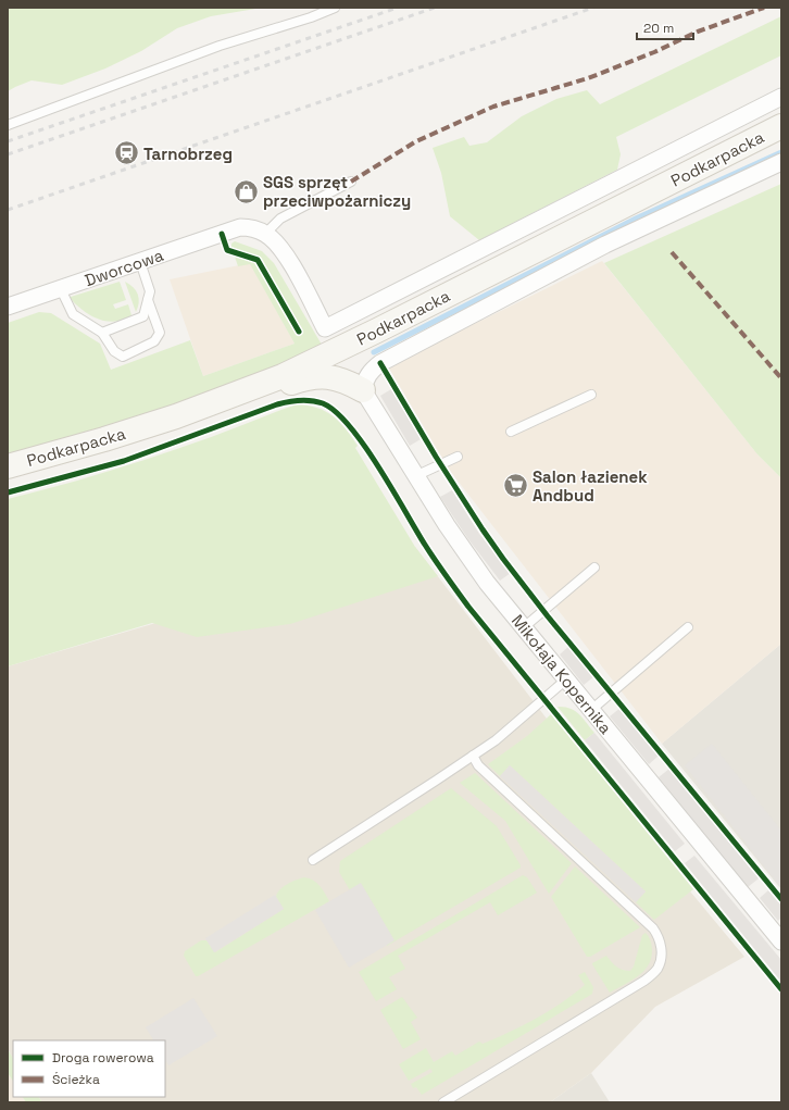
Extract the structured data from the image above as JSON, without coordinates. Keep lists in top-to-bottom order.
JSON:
{
  "streets": {
    "main road": ["Podkarpacka"],
    "street": ["Dworcowa", "Mikołaja Kopernika"]
  },
  "places": {
    "station": ["Tarnobrzeg"],
    "shop": ["SGS sprzęt przeciwpożarniczy"],
    "supermarket": ["Salon łazienek Andbud"]
  },
  "legend": ["Droga rowerowa", "Ścieżka"],
  "scale_bar": "20 m"
}
